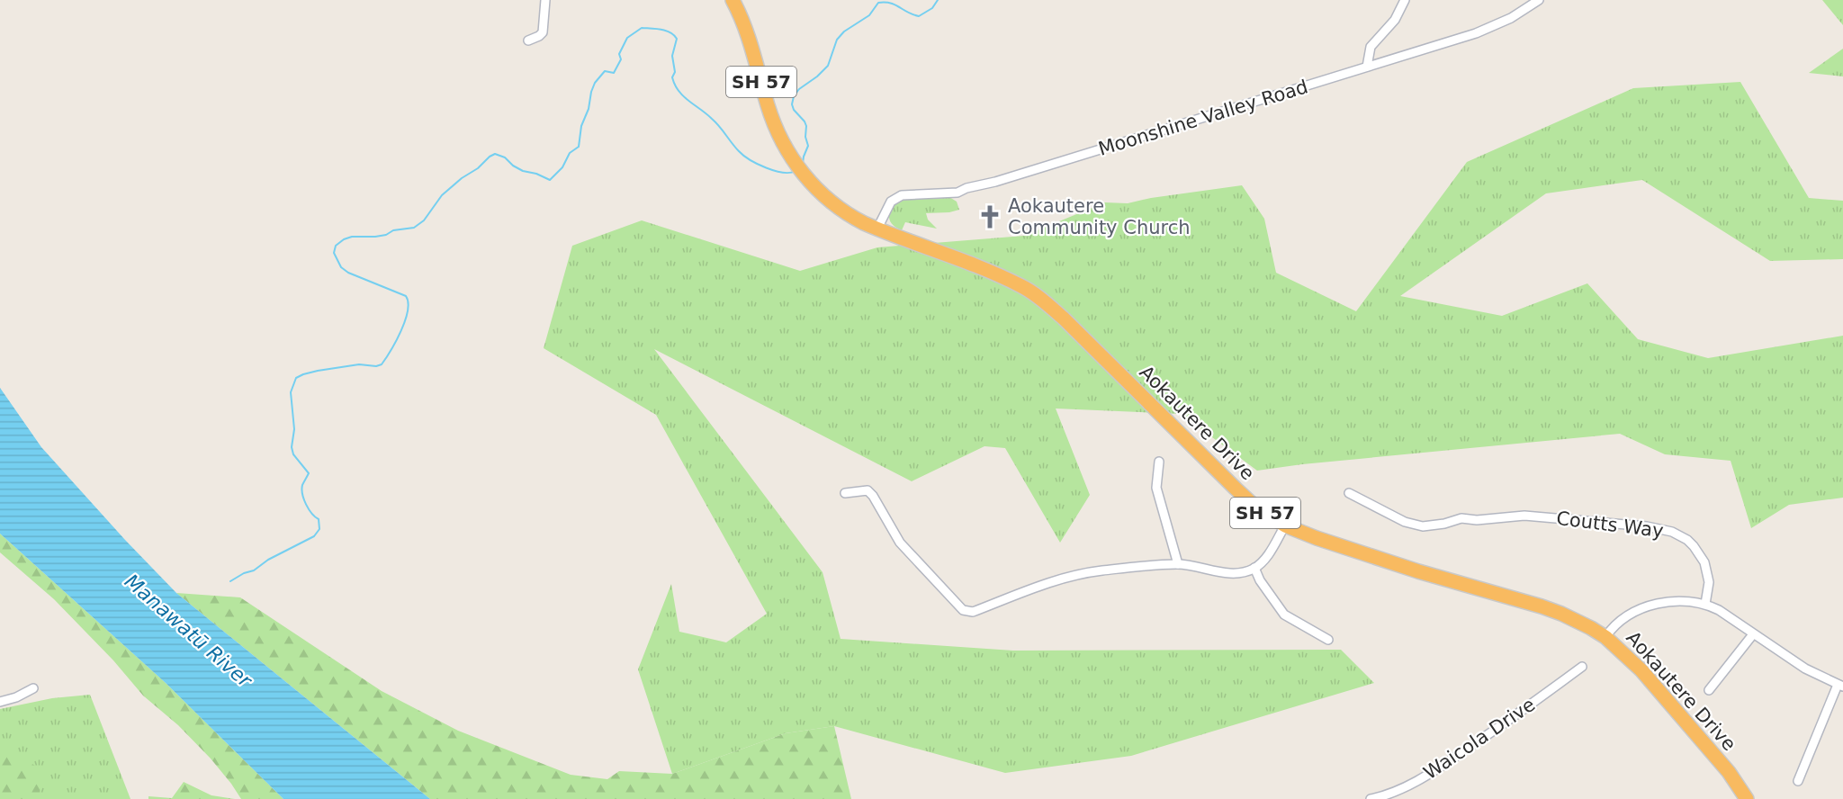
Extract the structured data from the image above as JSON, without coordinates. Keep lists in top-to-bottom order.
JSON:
{
  "streets": {
    "highway": ["SH 57", "Aokautere Drive"],
    "street": ["Moonshine Valley Road", "Coutts Way", "Waicola Drive"]
  },
  "crossings": [
    ["Moonshine Valley Road", "Aokautere Drive"]
  ],
  "water": ["Manawatū River"],
  "places": {
    "church": ["Aokautere Community Church"]
  }
}
